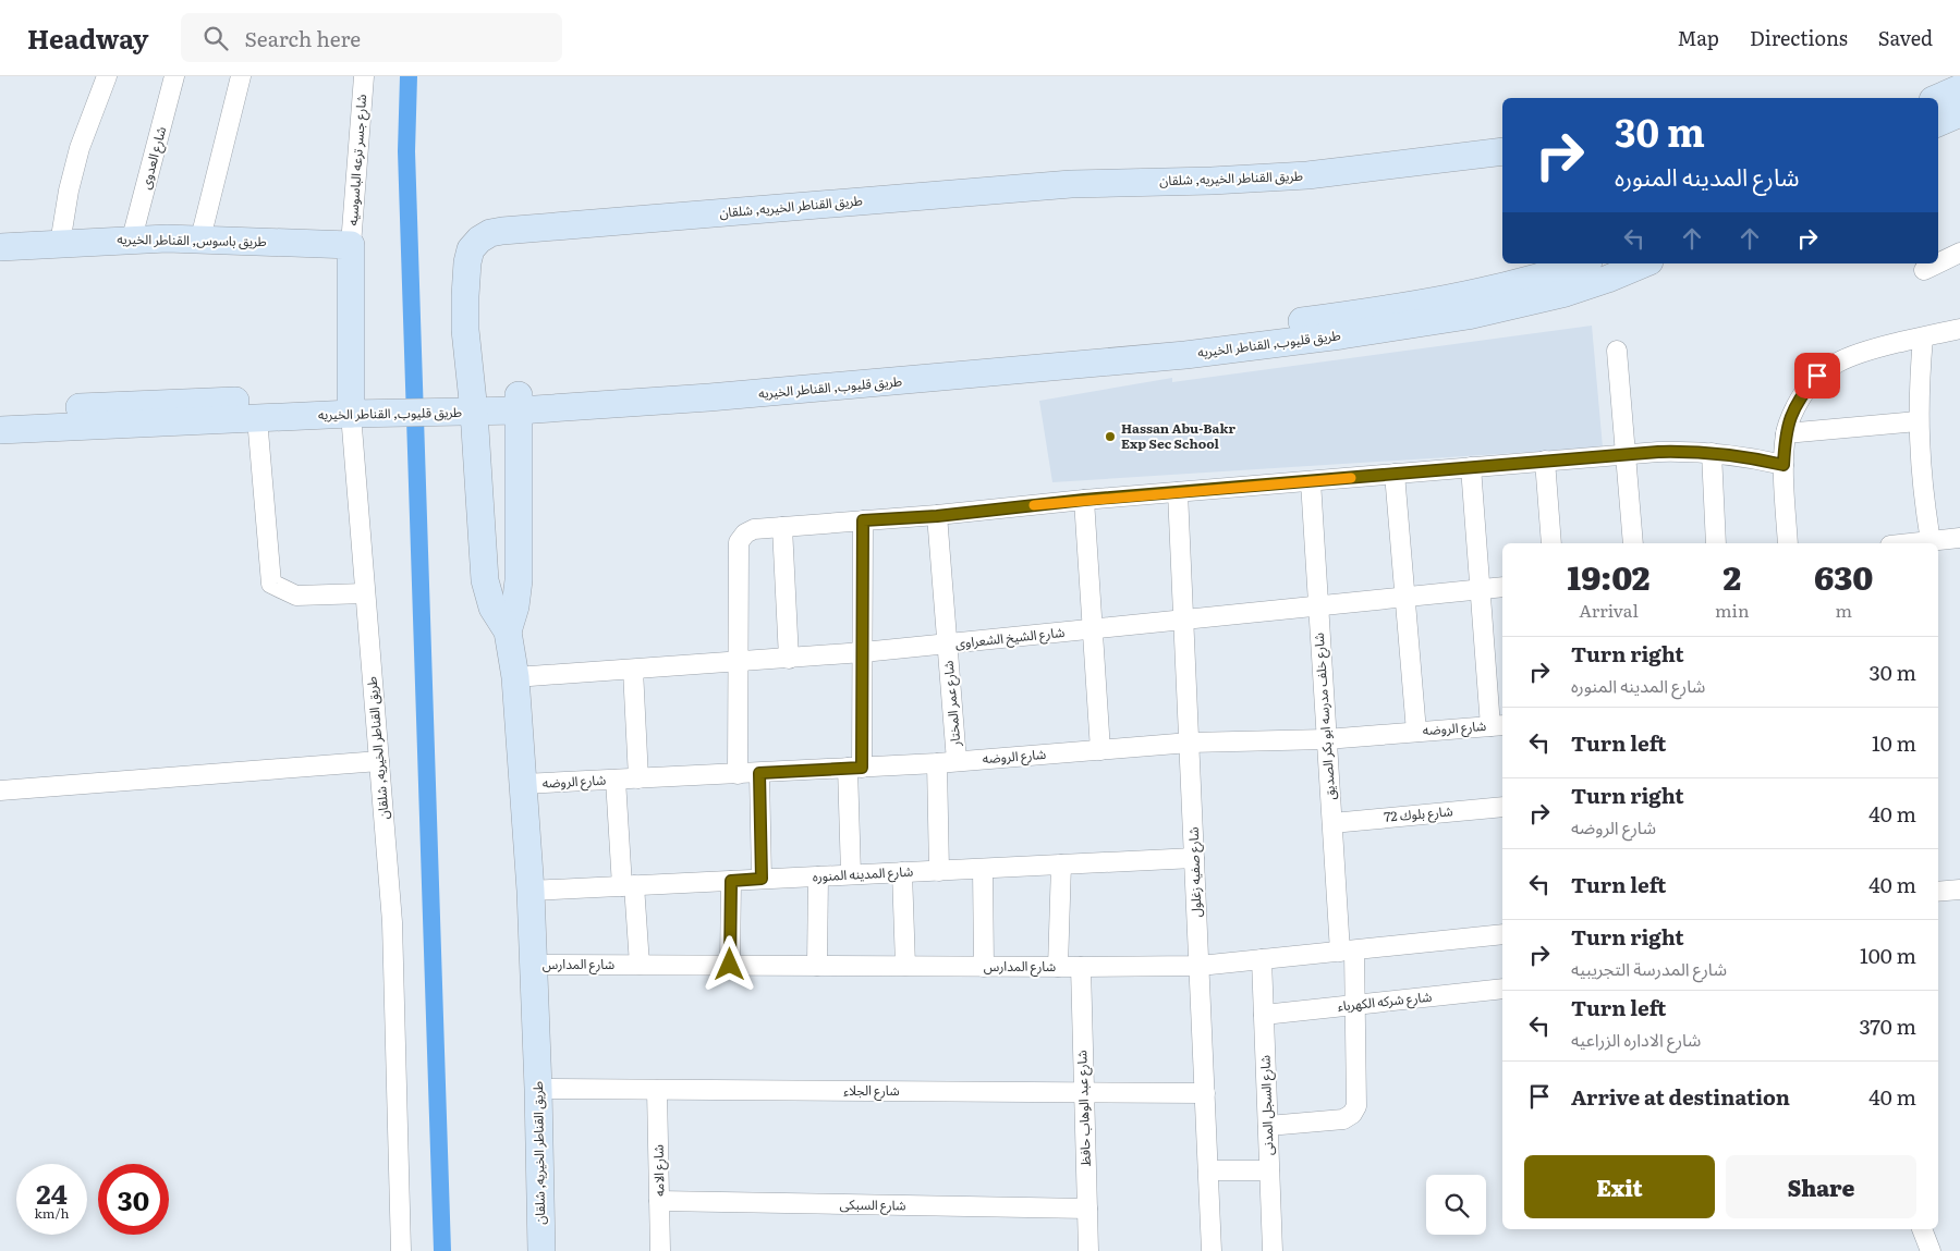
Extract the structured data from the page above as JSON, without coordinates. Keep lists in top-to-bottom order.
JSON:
{
  "streets": {
    "street": [
      "شارع العدوى",
      "شارع جسر ترعه الباسوسيه",
      "طريق القناطر الخيريه, شلقان",
      "طريق باسوس, القناطر الخيريه",
      "طريق قليوب, القناطر الخيريه",
      "شارع الشيخ الشعراوى",
      "شارع عمر المختار",
      "شارع خلف مدرسه ابو بكر الصديق",
      "شارع الروضه",
      "شارع بلوك 72",
      "شارع صفيه زغلول",
      "شارع المدينه المنوره",
      "شارع المدارس",
      "شارع شركه الكهرباء",
      "شارع الجلاء",
      "شارع السجل المدنى",
      "شارع عبد الوهاب حافظ",
      "شارع الامه",
      "شارع السبكى"
    ]
  },
  "crossings": [
    ["شارع العدوى", "طريق باسوس, القناطر الخيريه"],
    ["شارع جسر ترعه الباسوسيه", "طريق القناطر الخيريه, شلقان"],
    ["شارع جسر ترعه الباسوسيه", "طريق باسوس, القناطر الخيريه"],
    ["طريق القناطر الخيريه, شلقان", "طريق باسوس, القناطر الخيريه"],
    ["طريق القناطر الخيريه, شلقان", "طريق قليوب, القناطر الخيريه"],
    ["طريق القناطر الخيريه, شلقان", "شارع الشيخ الشعراوى"],
    ["طريق القناطر الخيريه, شلقان", "شارع الروضه"],
    ["طريق القناطر الخيريه, شلقان", "شارع المدينه المنوره"],
    ["طريق القناطر الخيريه, شلقان", "شارع المدارس"],
    ["طريق القناطر الخيريه, شلقان", "شارع الجلاء"],
    ["شارع الشيخ الشعراوى", "شارع عمر المختار"],
    ["شارع الشيخ الشعراوى", "شارع خلف مدرسه ابو بكر الصديق"],
    ["شارع الشيخ الشعراوى", "شارع صفيه زغلول"],
    ["شارع عمر المختار", "شارع الروضه"],
    ["شارع عمر المختار", "شارع المدينه المنوره"],
    ["شارع خلف مدرسه ابو بكر الصديق", "شارع الروضه"],
    ["شارع خلف مدرسه ابو بكر الصديق", "شارع بلوك 72"],
    ["شارع خلف مدرسه ابو بكر الصديق", "شارع المدارس"],
    ["شارع خلف مدرسه ابو بكر الصديق", "شارع شركه الكهرباء"],
    ["شارع خلف مدرسه ابو بكر الصديق", "شارع السجل المدنى"],
    ["شارع الروضه", "شارع صفيه زغلول"],
    ["شارع صفيه زغلول", "شارع المدينه المنوره"],
    ["شارع صفيه زغلول", "شارع المدارس"],
    ["شارع صفيه زغلول", "شارع الجلاء"],
    ["شارع المدارس", "شارع السجل المدنى"],
    ["شارع المدارس", "شارع عبد الوهاب حافظ"],
    ["شارع شركه الكهرباء", "شارع السجل المدنى"],
    ["شارع الجلاء", "شارع عبد الوهاب حافظ"],
    ["شارع الجلاء", "شارع الامه"],
    ["شارع عبد الوهاب حافظ", "شارع السبكى"],
    ["شارع الامه", "شارع السبكى"]
  ],
  "places": ["Hassan Abu-Bakr Exp Sec School"],
  "page": {
    "header": "Headway",
    "search": "Search here",
    "nav": ["Map", "Directions", "Saved"],
    "turn": ["30 m", "شارع المدينه المنوره"],
    "eta": [
      "19:02",
      "Arrival",
      "2",
      "min",
      "630",
      "m"
    ],
    "list": [
      {
        "name": "Turn right",
        "note": "شارع المدينه المنوره",
        "value": "30 m"
      },
      {
        "name": "Turn left",
        "value": "10 m"
      },
      {
        "name": "Turn right",
        "note": "شارع الروضه",
        "value": "40 m"
      },
      {
        "name": "Turn left",
        "value": "40 m"
      },
      {
        "name": "Turn right",
        "note": "شارع المدرسة التجريبيه",
        "value": "100 m"
      },
      {
        "name": "Turn left",
        "note": "شارع الاداره الزراعيه",
        "value": "370 m"
      },
      {
        "name": "Arrive at destination",
        "value": "40 m"
      }
    ],
    "buttons": ["Exit", "Share"],
    "speed": "24 km/h",
    "limit": "30"
  }
}
